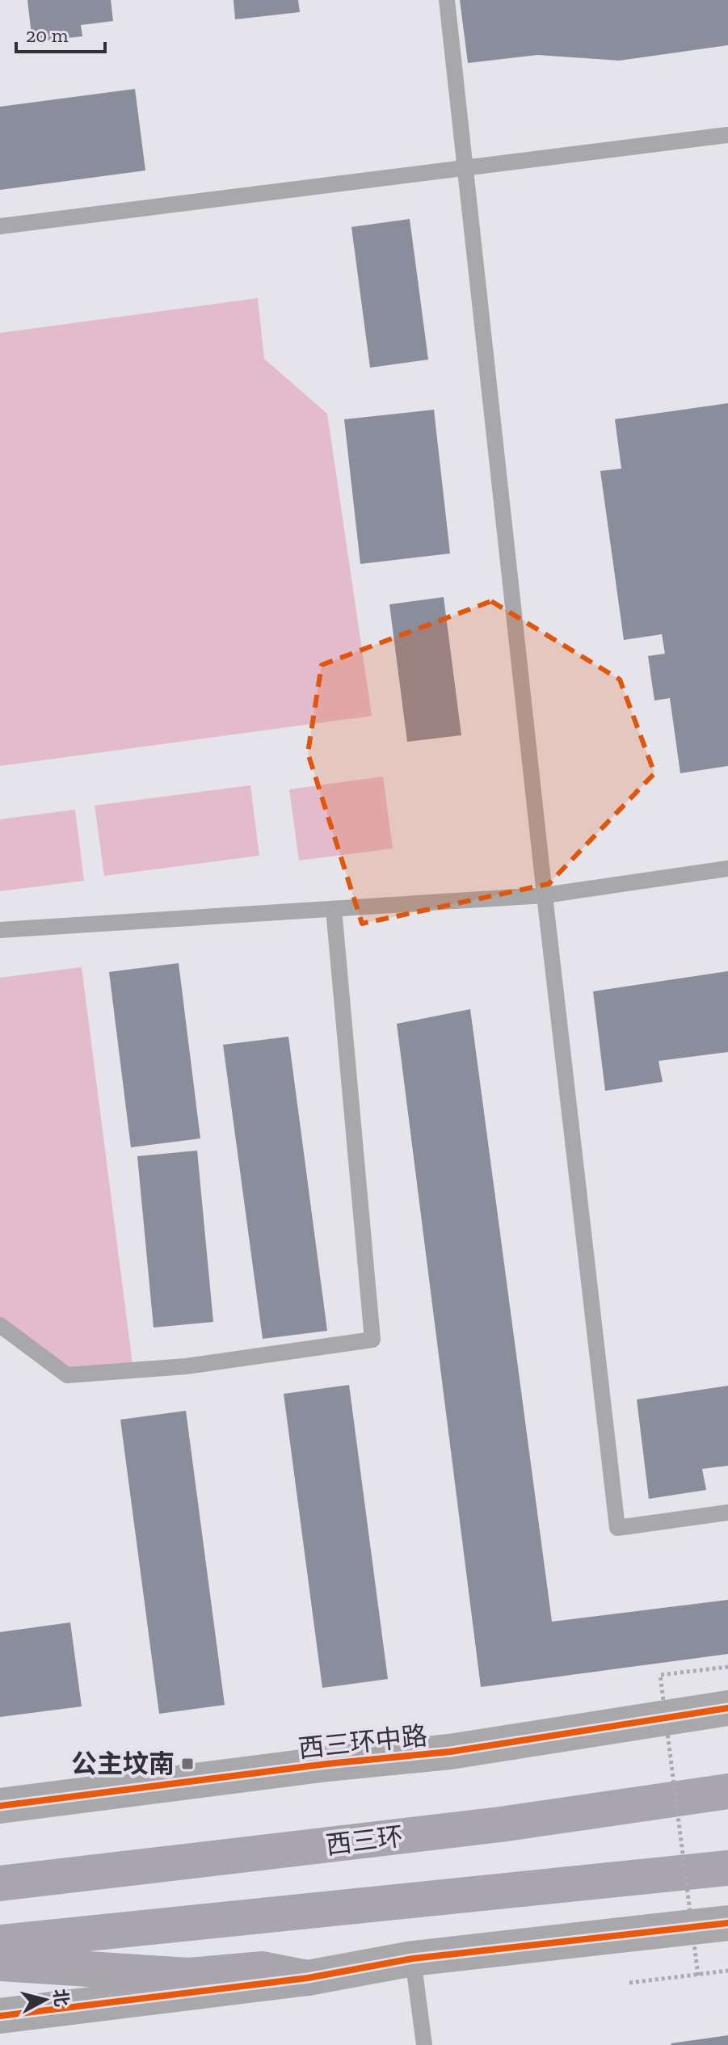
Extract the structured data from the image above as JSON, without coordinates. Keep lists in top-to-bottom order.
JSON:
{
  "streets": {
    "highway": ["西三环"],
    "street": ["西三环中路"]
  },
  "places": {
    "transit": ["公主坟南"]
  },
  "scale_bar": "20 m",
  "north": "right"
}
